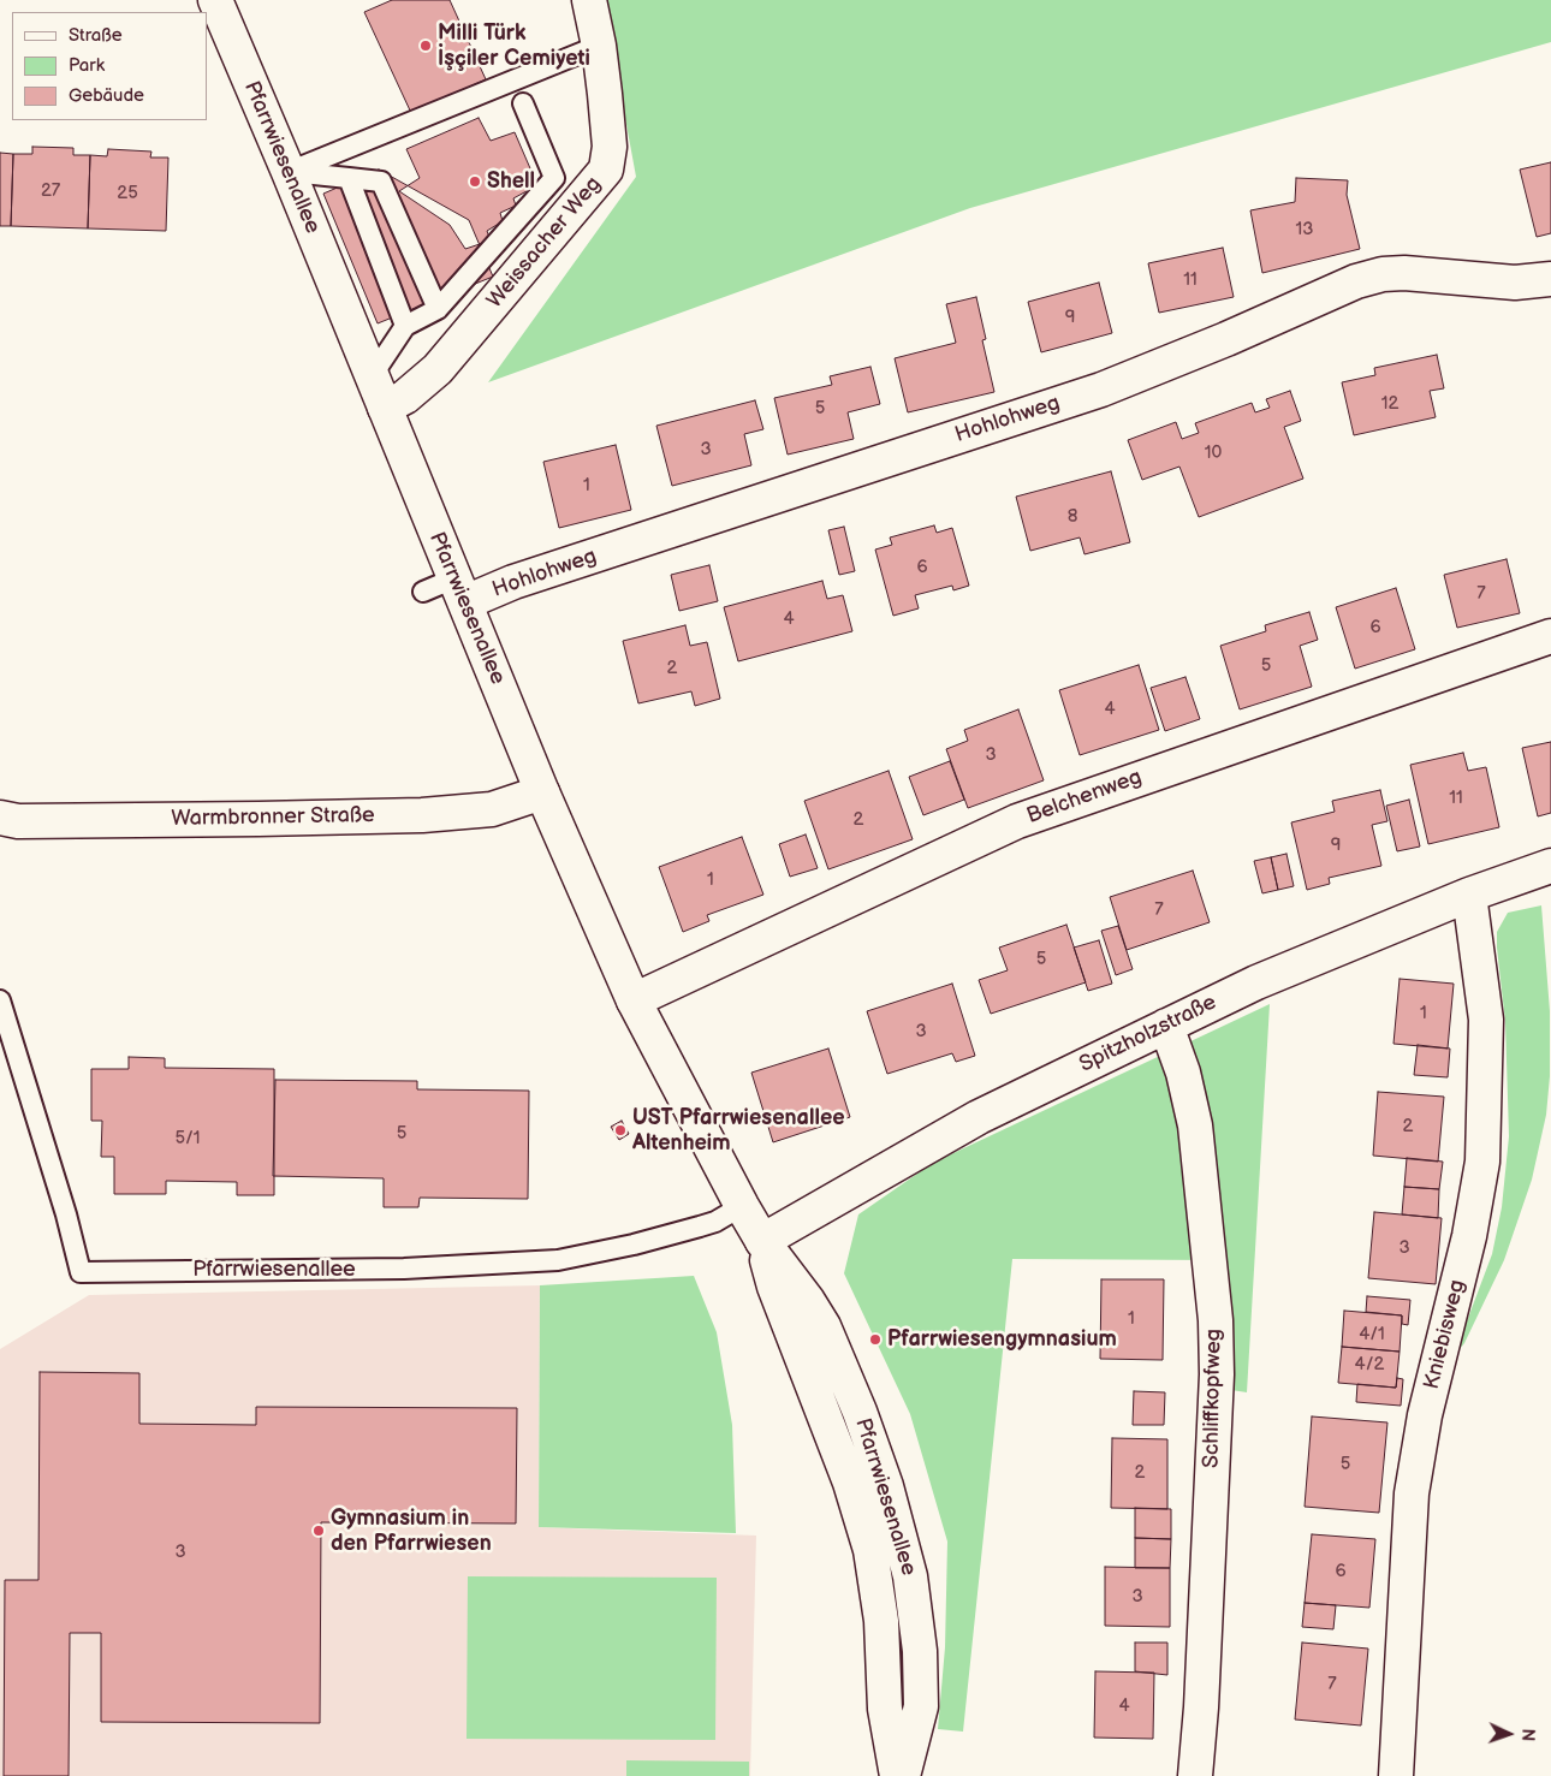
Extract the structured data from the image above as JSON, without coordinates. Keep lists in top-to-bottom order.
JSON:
{
  "streets": {
    "street": [
      "Pfarrwiesenallee",
      "Weissacher Weg",
      "Hohlohweg",
      "Belchenweg",
      "Warmbronner Straße",
      "Spitzholzstraße",
      "Kniebisweg",
      "Schliffkopfweg"
    ]
  },
  "crossings": [
    ["Pfarrwiesenallee", "Weissacher Weg"],
    ["Pfarrwiesenallee", "Hohlohweg"],
    ["Pfarrwiesenallee", "Belchenweg"],
    ["Pfarrwiesenallee", "Warmbronner Straße"],
    ["Pfarrwiesenallee", "Spitzholzstraße"],
    ["Spitzholzstraße", "Kniebisweg"],
    ["Spitzholzstraße", "Schliffkopfweg"]
  ],
  "places": [
    "Milli Türk İşçiler Cemiyeti",
    "Shell",
    "UST Pfarrwiesenallee Altenheim",
    "Pfarrwiesengymnasium",
    "Gymnasium in den Pfarrwiesen"
  ],
  "house_numbers": [
    "27",
    "25",
    "13",
    "11",
    "9",
    "12",
    "5",
    "3",
    "10",
    "1",
    "8",
    "6",
    "7",
    "4",
    "6",
    "5",
    "2",
    "4",
    "3",
    "11",
    "2",
    "9",
    "1",
    "7",
    "5",
    "1",
    "3",
    "2",
    "5",
    "5/1",
    "3",
    "1",
    "4/1",
    "4/2",
    "5",
    "2",
    "3",
    "6",
    "3",
    "7",
    "4"
  ],
  "legend": ["Straße", "Park", "Gebäude"],
  "north": "right"
}
